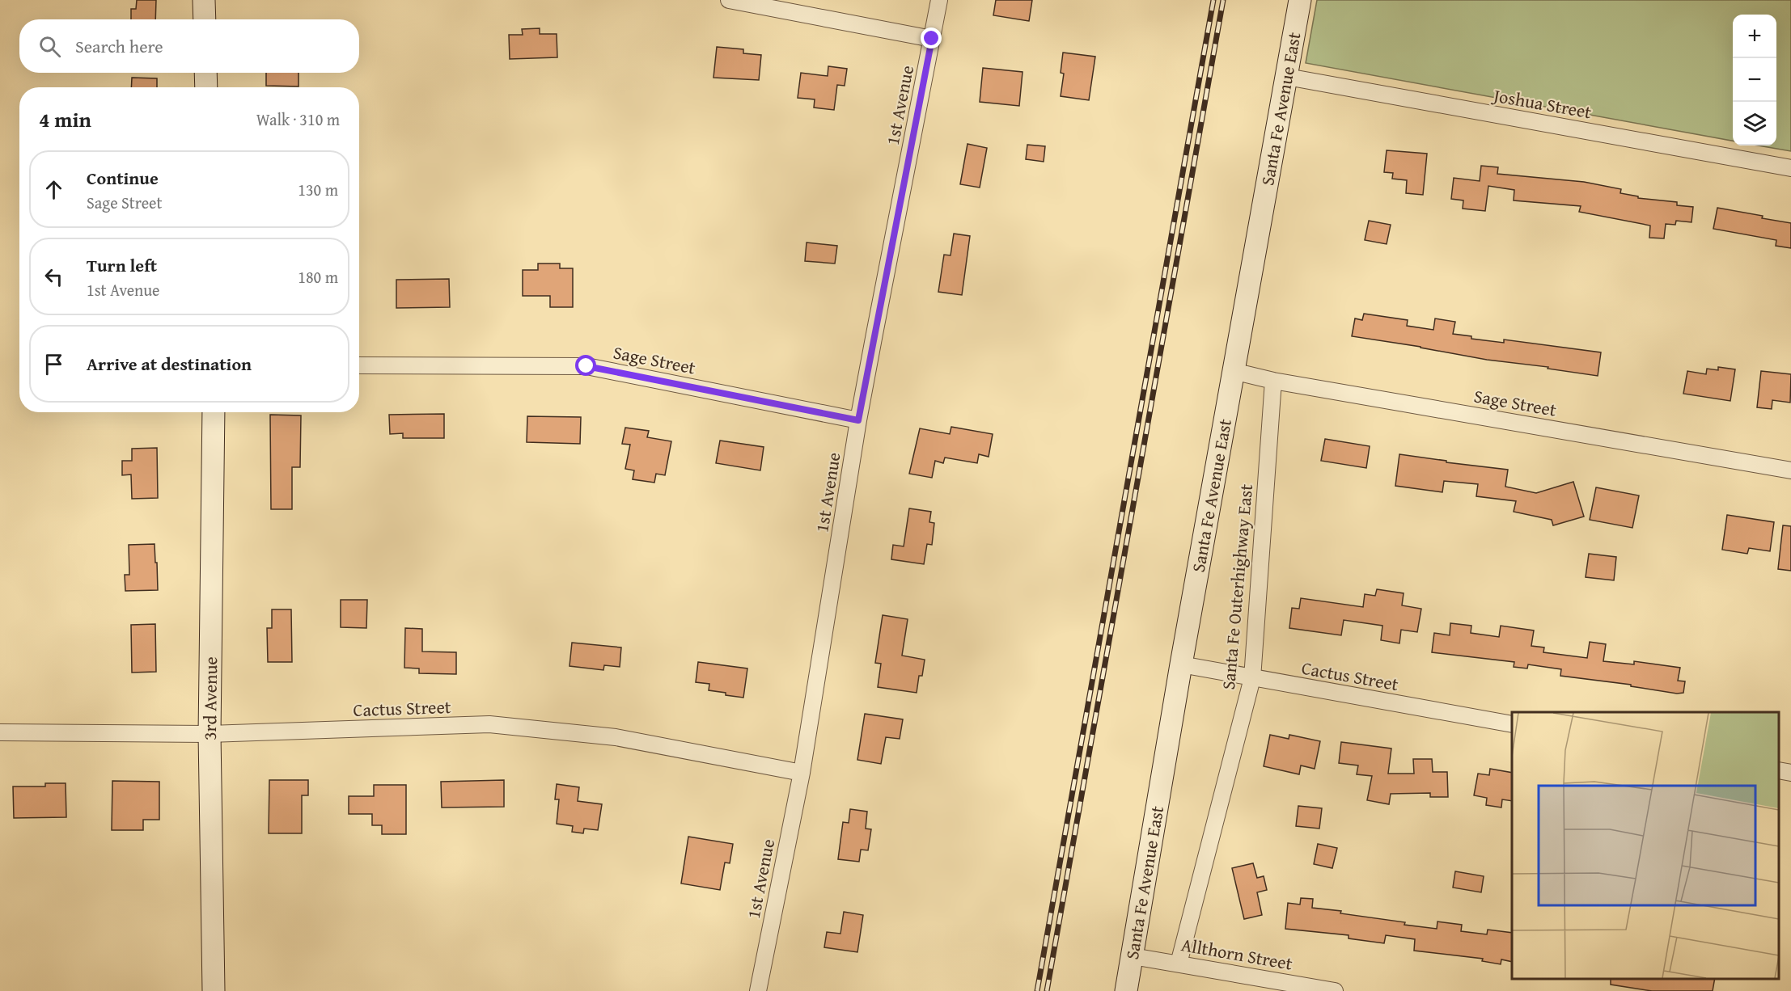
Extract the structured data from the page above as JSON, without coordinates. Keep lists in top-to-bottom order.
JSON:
{
  "streets": {
    "street": [
      "Joshua Street",
      "1st Avenue",
      "Santa Fe Avenue East",
      "Sage Street",
      "Santa Fe Outerhighway East",
      "Cactus Street",
      "3rd Avenue",
      "Allthorn Street"
    ]
  },
  "crossings": [
    ["Joshua Street", "Santa Fe Avenue East"],
    ["1st Avenue", "Sage Street"],
    ["1st Avenue", "Cactus Street"],
    ["Santa Fe Avenue East", "Sage Street"],
    ["Santa Fe Avenue East", "Cactus Street"],
    ["Santa Fe Avenue East", "Allthorn Street"],
    ["Sage Street", "Santa Fe Outerhighway East"],
    ["Santa Fe Outerhighway East", "Cactus Street"],
    ["Santa Fe Outerhighway East", "Allthorn Street"],
    ["Cactus Street", "3rd Avenue"]
  ],
  "page": {
    "map_buttons": ["+", "−"],
    "search": "Search here",
    "heading": ["4 min", "Walk · 310 m"],
    "list": [
      ["Continue", "Sage Street", "130 m"],
      ["Turn left", "1st Avenue", "180 m"],
      "Arrive at destination"
    ]
  }
}
